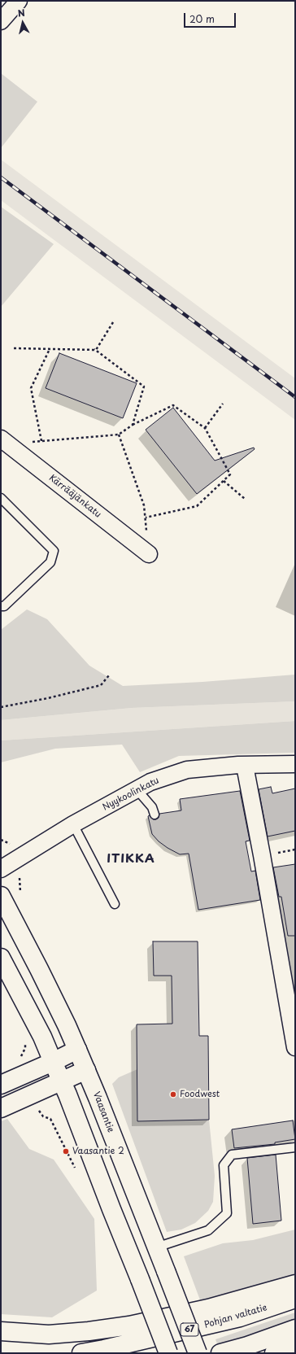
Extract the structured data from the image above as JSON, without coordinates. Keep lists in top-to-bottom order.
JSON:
{
  "streets": {
    "main road": ["Vaasantie", "Pohjan valtatie", "67"],
    "street": ["Kärrääjänkatu", "Nyykoolinkatu"]
  },
  "districts": ["ITIKKA"],
  "places": ["Foodwest", "Vaasantie 2"],
  "scale_bar": "20 m",
  "north": "top"
}
